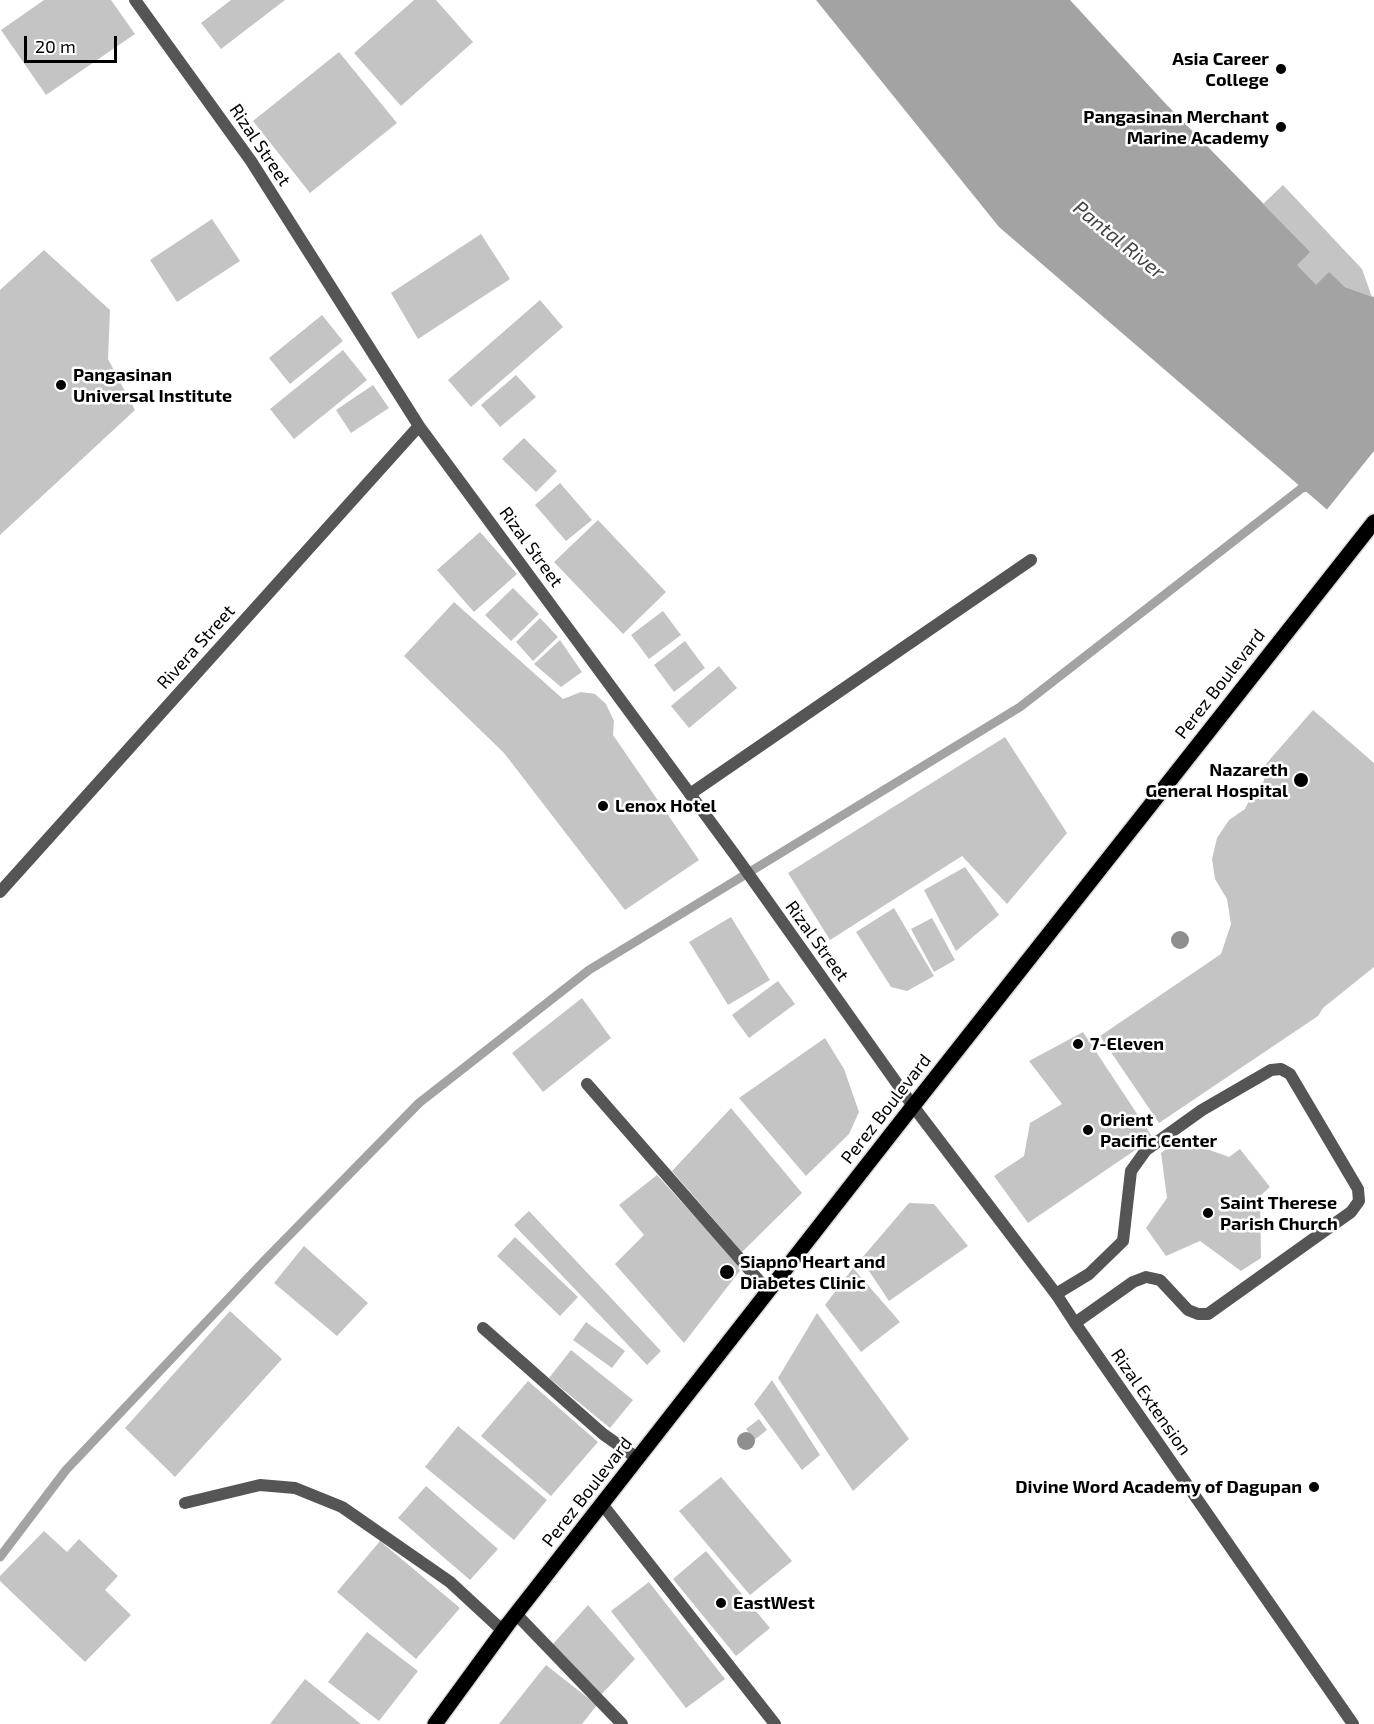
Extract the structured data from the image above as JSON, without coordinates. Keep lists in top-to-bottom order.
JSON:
{
  "streets": {
    "main road": ["Perez Boulevard"],
    "street": ["Rizal Street", "Rivera Street", "Rizal Extension"]
  },
  "crossings": [
    ["Rizal Street", "Rivera Street"],
    ["Rizal Street", "Perez Boulevard"],
    ["Rizal Street", "Rizal Extension"],
    ["Perez Boulevard", "Rizal Extension"]
  ],
  "water": ["Pantal River"],
  "places": [
    "Asia Career College",
    "Pangasinan Merchant Marine Academy",
    "Pangasinan Universal Institute",
    "Nazareth General Hospital",
    "Lenox Hotel",
    "7-Eleven",
    "Orient Pacific Center",
    "Saint Therese Parish Church",
    "Siapno Heart and Diabetes Clinic",
    "Divine Word Academy of Dagupan",
    "EastWest"
  ],
  "scale_bar": "20 m"
}
